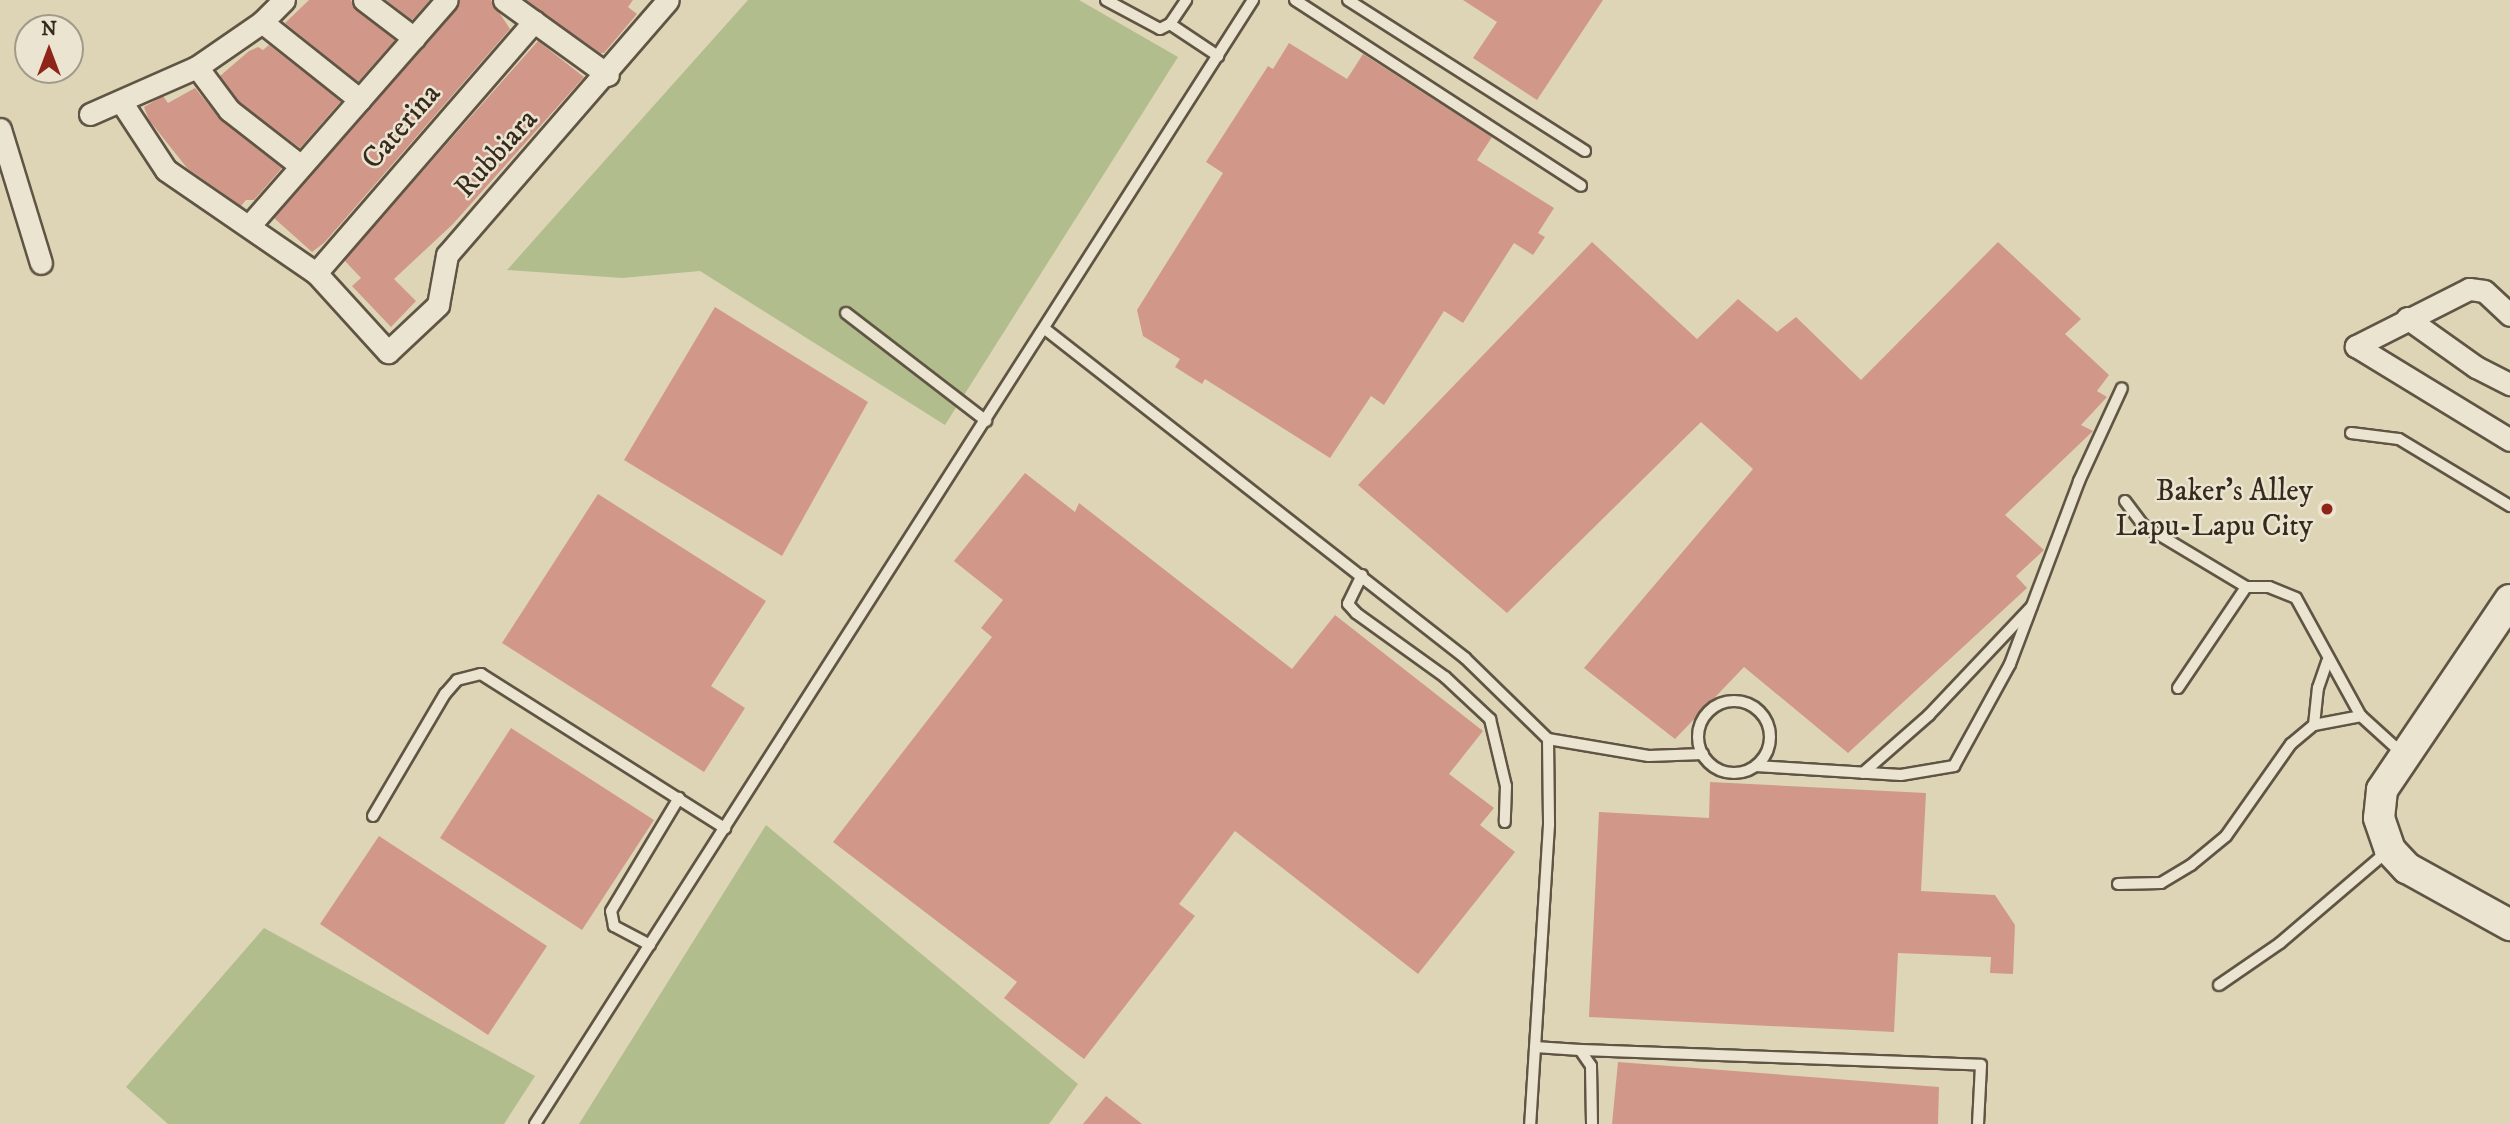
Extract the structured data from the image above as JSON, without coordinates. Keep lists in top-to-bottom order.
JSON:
{
  "streets": {
    "street": ["Caterina", "Rubbiara"]
  },
  "crossings": [
    ["Caterina", "Rubbiara"]
  ],
  "places": ["Baker's Alley Lapu-Lapu City"],
  "north": "top"
}
